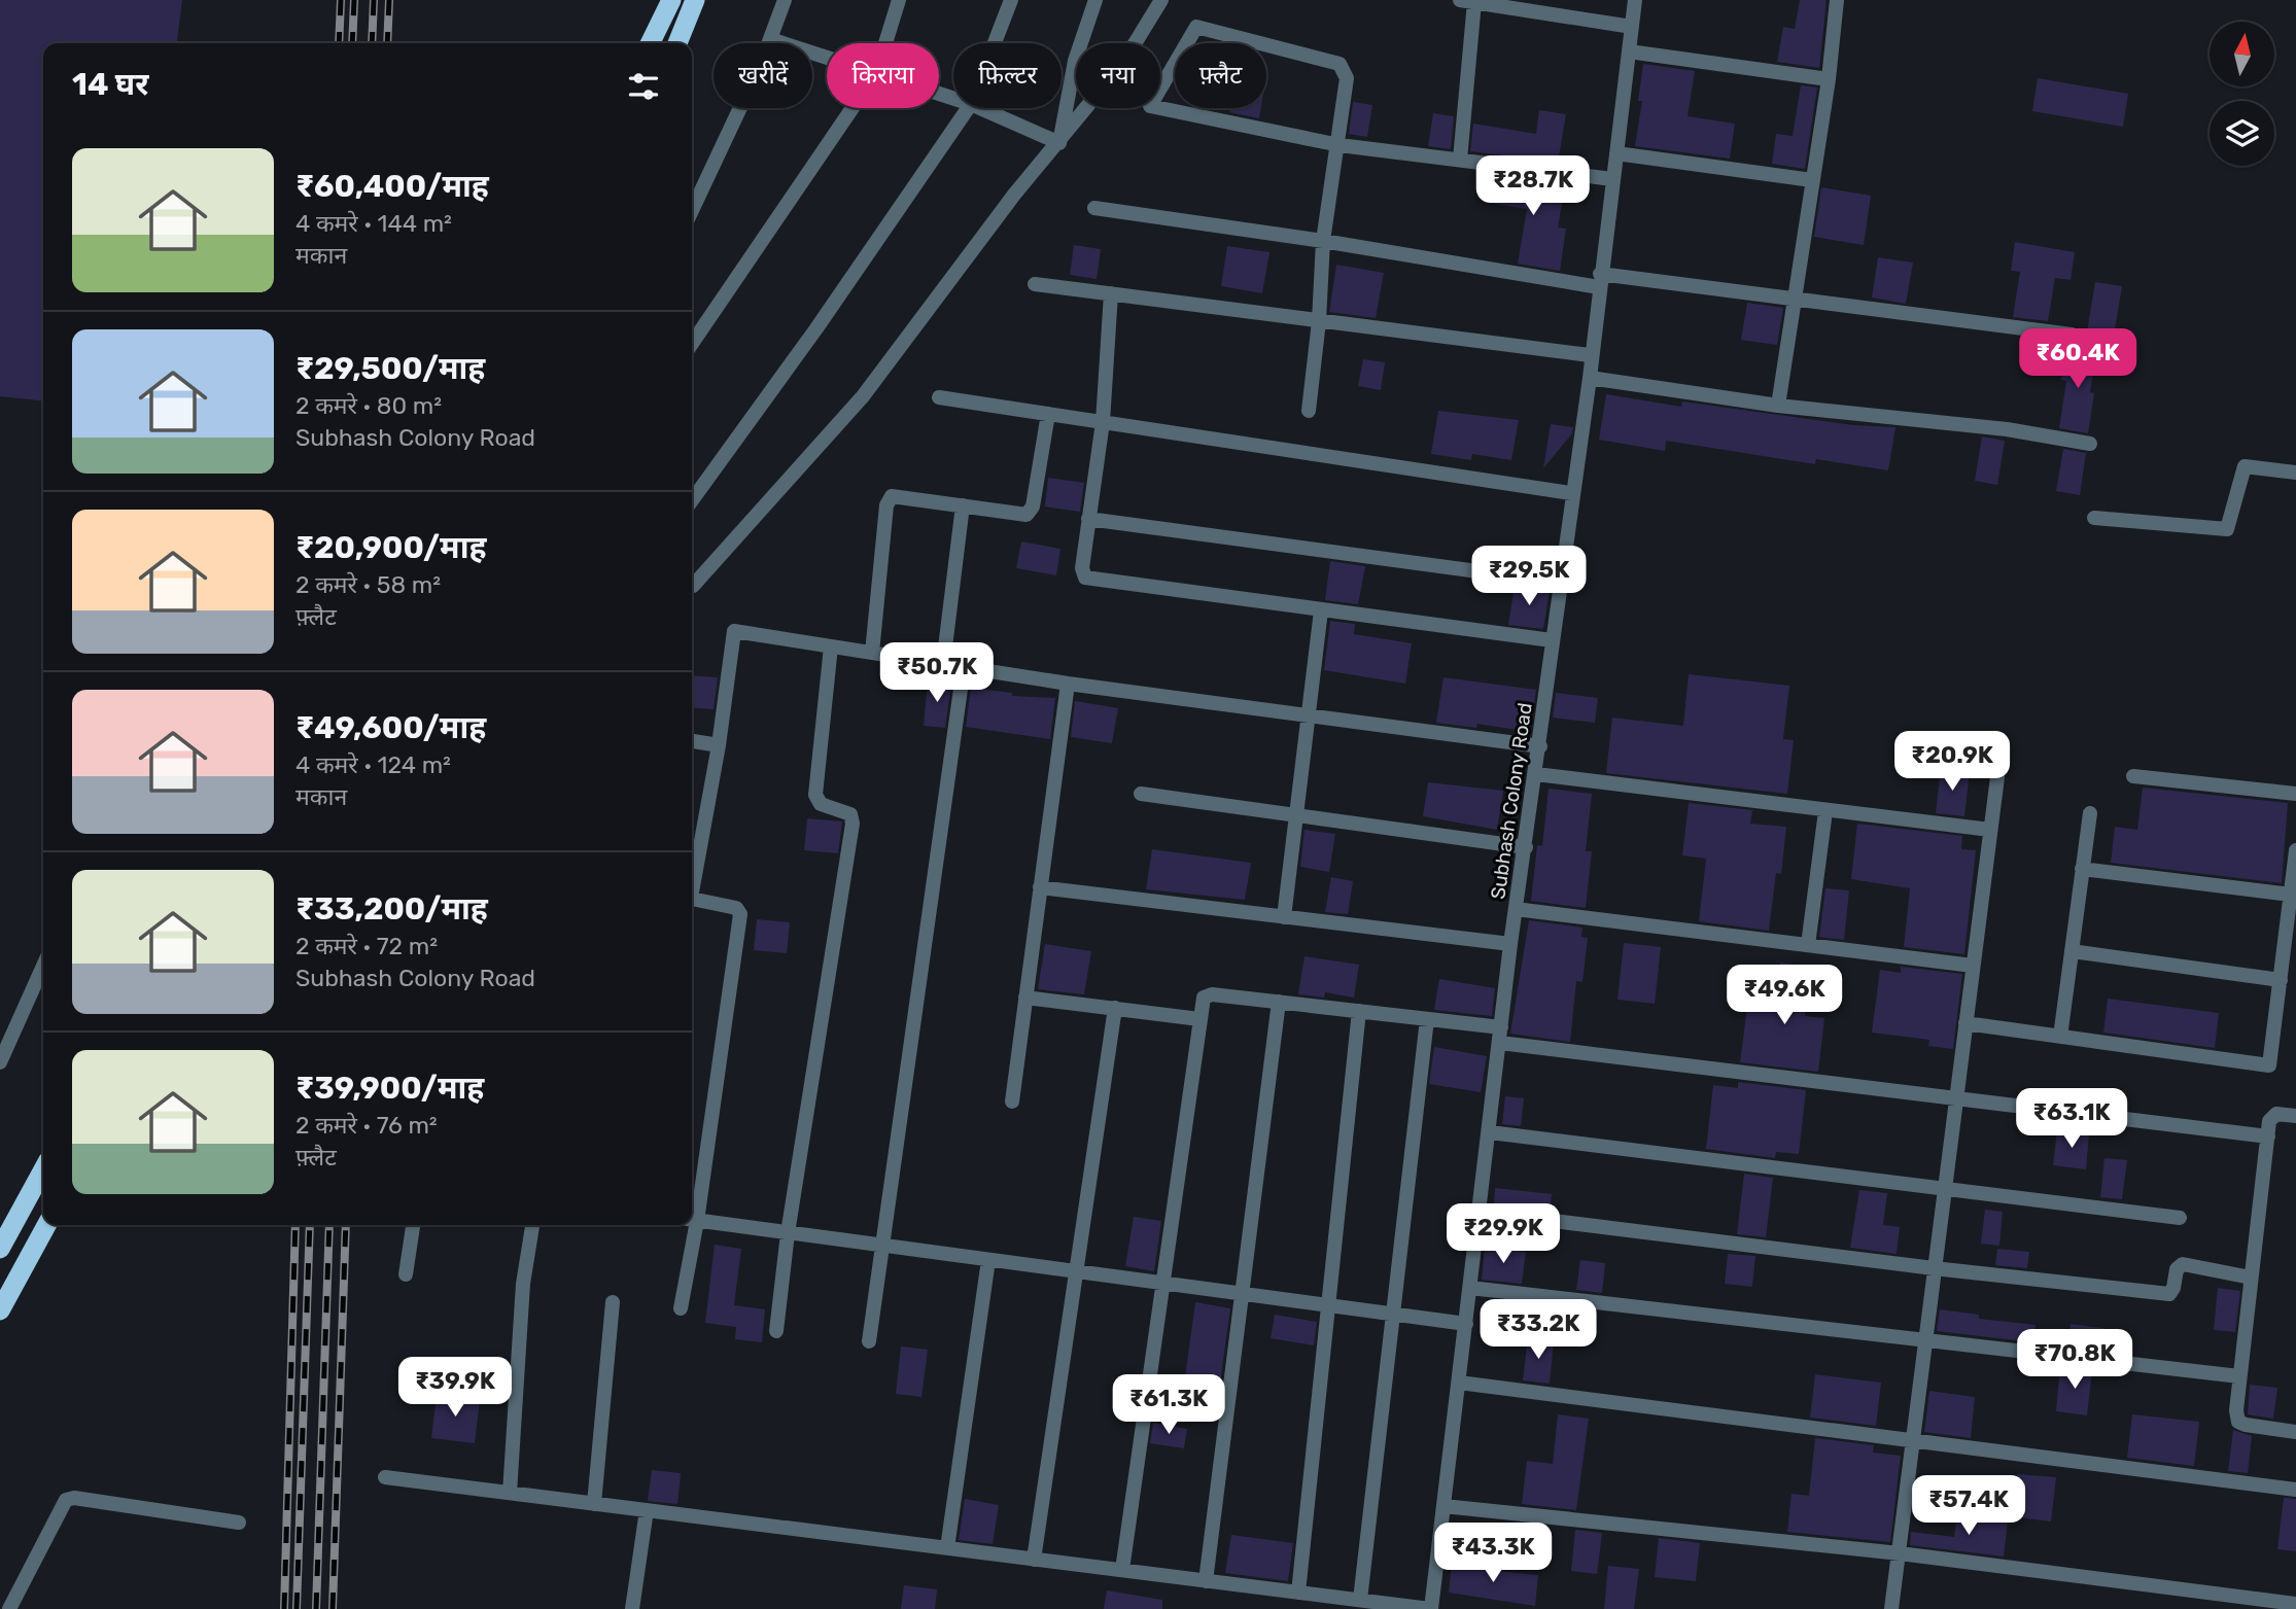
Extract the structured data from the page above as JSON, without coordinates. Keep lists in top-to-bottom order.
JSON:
{
  "streets": {
    "street": ["Subhash Colony Road"]
  },
  "north": "top",
  "page": {
    "chip": [
      "खरीदें",
      "किराया",
      "फ़िल्टर",
      "नया",
      "फ़्लैट"
    ],
    "heading": "14 घर",
    "list": [
      {
        "name": "₹60,400/माह",
        "note": "4 कमरे · 144 m² · मकान"
      },
      {
        "name": "₹29,500/माह",
        "note": "2 कमरे · 80 m² · Subhash Colony Road"
      },
      {
        "name": "₹20,900/माह",
        "note": "2 कमरे · 58 m² · फ़्लैट"
      },
      {
        "name": "₹49,600/माह",
        "note": "4 कमरे · 124 m² · मकान"
      },
      {
        "name": "₹33,200/माह",
        "note": "2 कमरे · 72 m² · Subhash Colony Road"
      },
      {
        "name": "₹39,900/माह",
        "note": "2 कमरे · 76 m² · फ़्लैट"
      }
    ],
    "price": [
      "₹28.7K",
      "₹60.4K",
      "₹29.5K",
      "₹50.7K",
      "₹20.9K",
      "₹49.6K",
      "₹63.1K",
      "₹29.9K",
      "₹33.2K",
      "₹70.8K",
      "₹39.9K",
      "₹61.3K",
      "₹57.4K",
      "₹43.3K"
    ]
  }
}
